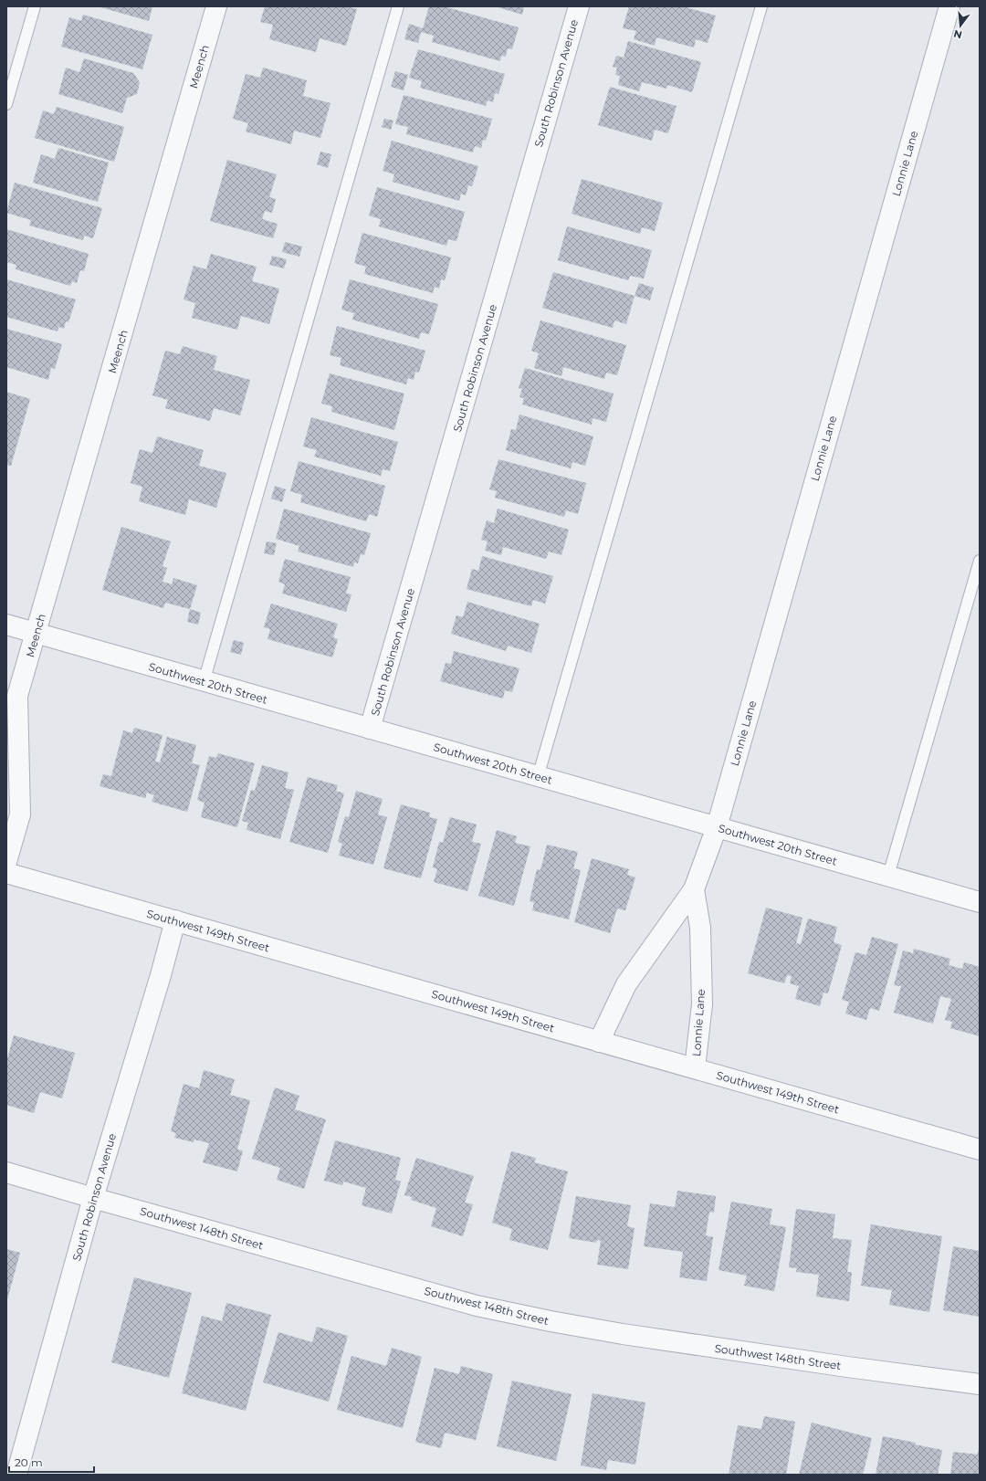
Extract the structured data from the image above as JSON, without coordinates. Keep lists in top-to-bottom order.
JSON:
{
  "streets": {
    "street": [
      "Meench",
      "South Robinson Avenue",
      "Lonnie Lane",
      "Southwest 20th Street",
      "Southwest 149th Street",
      "Southwest 148th Street"
    ]
  },
  "crossings": [
    ["Meench", "Southwest 20th Street"],
    ["South Robinson Avenue", "Southwest 20th Street"],
    ["South Robinson Avenue", "Southwest 149th Street"],
    ["South Robinson Avenue", "Southwest 148th Street"],
    ["Lonnie Lane", "Southwest 20th Street"],
    ["Lonnie Lane", "Southwest 149th Street"]
  ],
  "scale_bar": "20 m",
  "north": "bottom"
}
